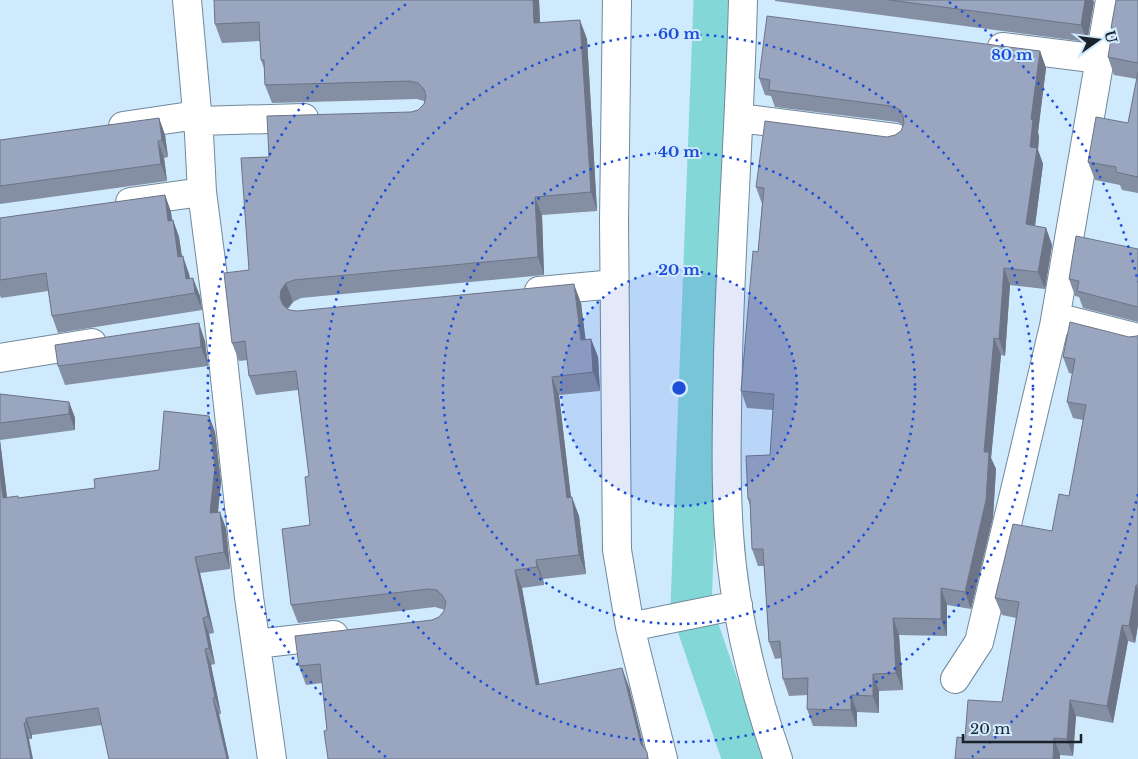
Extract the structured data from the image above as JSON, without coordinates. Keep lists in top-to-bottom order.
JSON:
{
  "scale_bar": "20 m",
  "north": "right",
  "rings": [
    "60 m",
    "80 m",
    "40 m",
    "20 m"
  ]
}
